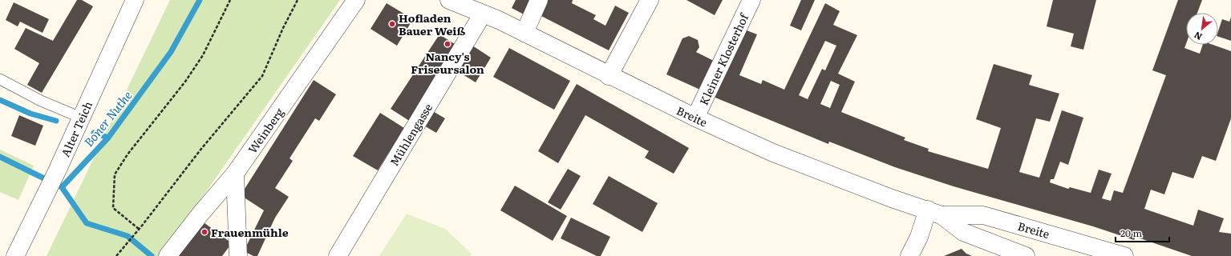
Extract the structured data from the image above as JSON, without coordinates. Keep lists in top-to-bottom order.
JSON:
{
  "streets": {
    "street": [
      "Kleiner Klosterhof",
      "Breite",
      "Alter Teich",
      "Weinberg",
      "Mühlengasse"
    ]
  },
  "crossings": [
    ["Kleiner Klosterhof", "Breite"],
    ["Breite", "Mühlengasse"]
  ],
  "water": ["Boner Nuthe"],
  "places": ["Hofladen Bauer Weiß", "Nancy's Friseursalon", "Frauenmühle"],
  "scale_bar": "20 m",
  "north": "bottom left"
}
